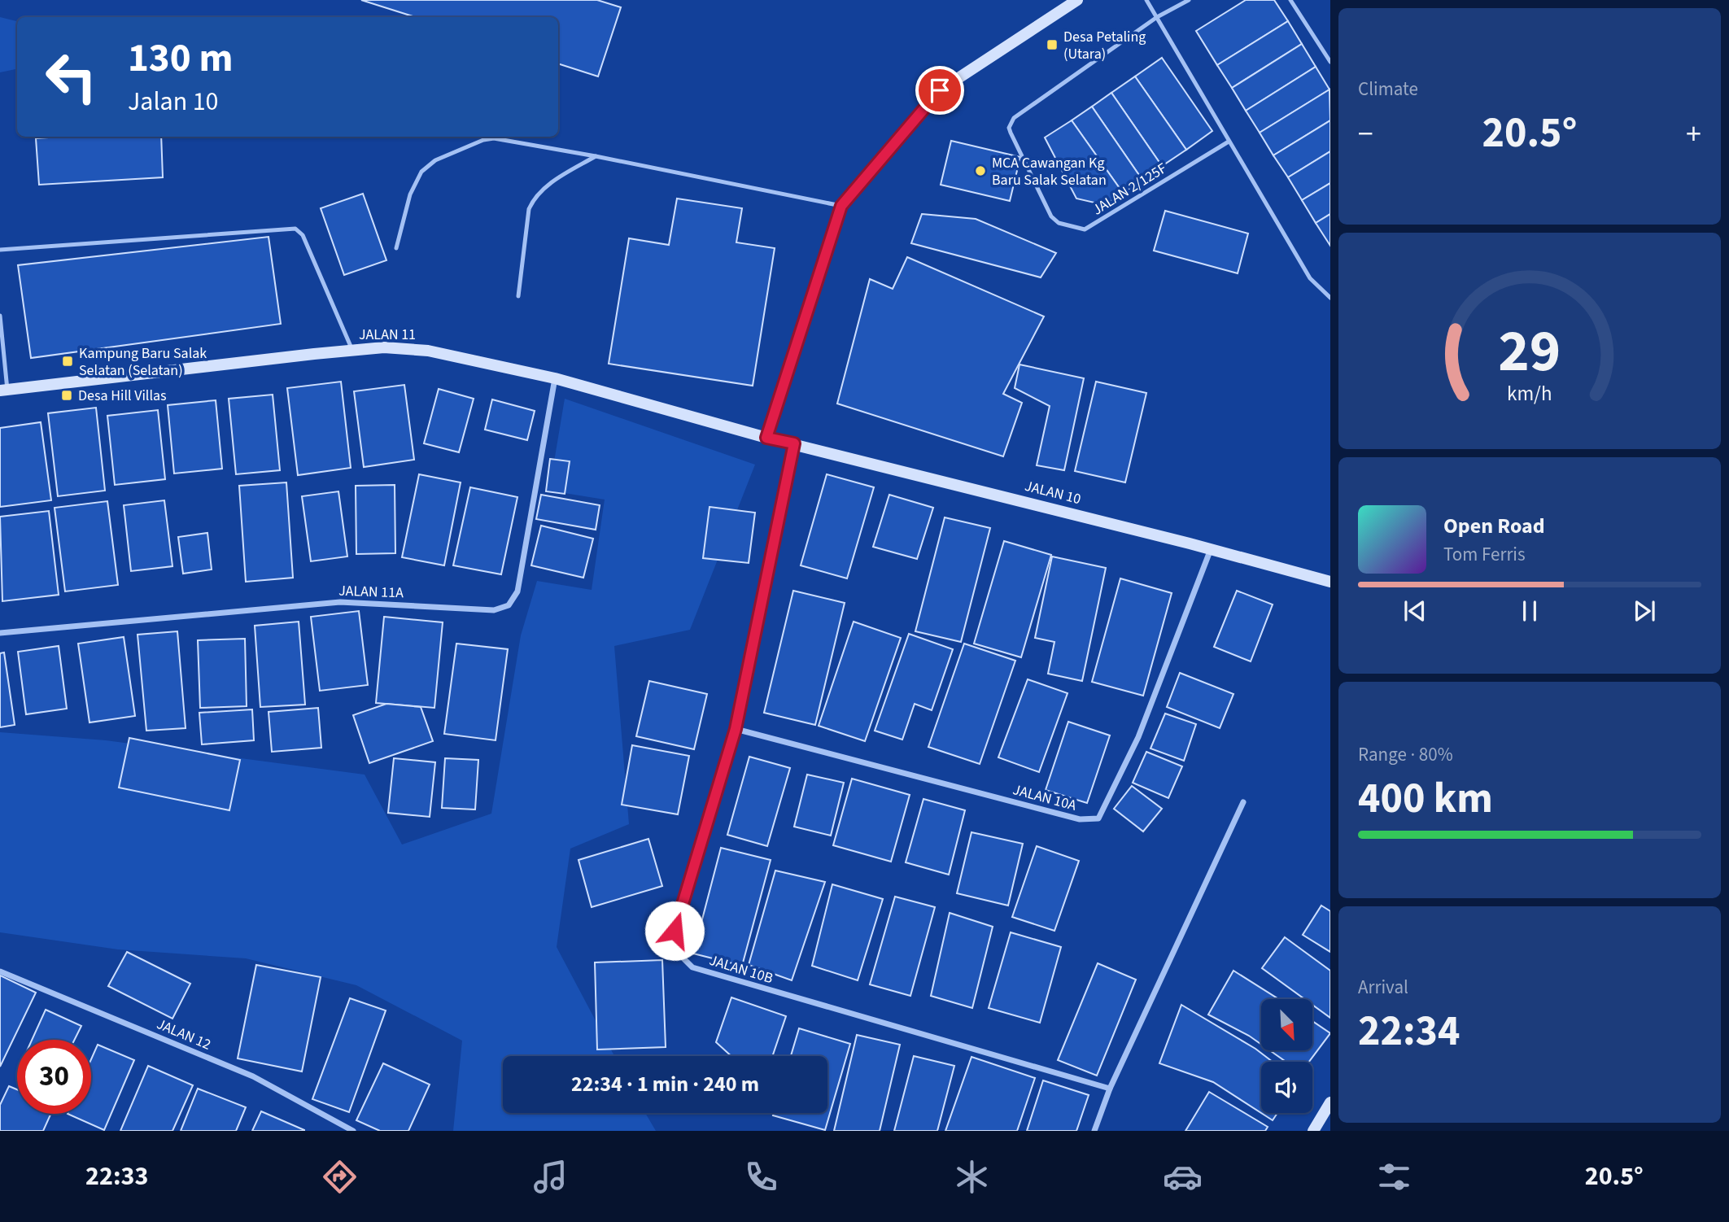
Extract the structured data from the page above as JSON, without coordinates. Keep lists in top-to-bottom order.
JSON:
{
  "streets": {
    "street": [
      "JALAN 11",
      "JALAN 10",
      "JALAN 11A",
      "JALAN 10A",
      "JALAN 10B",
      "JALAN 12"
    ],
    "lane": ["JALAN 2/125F"]
  },
  "crossings": [
    ["JALAN 11", "JALAN 10"],
    ["JALAN 11", "JALAN 11A"],
    ["JALAN 10", "JALAN 10A"],
    ["JALAN 10", "JALAN 10B"],
    ["JALAN 10A", "JALAN 10B"]
  ],
  "places": {
    "transit": ["Desa Petaling (Utara)", "Kampung Baru Salak Selatan (Selatan)", "Desa Hill Villas"],
    "other": ["MCA Cawangan Kg Baru Salak Selatan"]
  },
  "north": "bottom right",
  "page": {
    "tile": [
      "Climate",
      ["Range · 80%", "400 km"],
      ["Arrival", "22:34"]
    ],
    "turn": ["130 m", "Jalan 10"],
    "heat": ["−", "20.5°", "+"],
    "song": ["Open Road", "Tom Ferris"],
    "limit": "30",
    "trip": "22:34 · 1 min · 240 m",
    "tabs": ["22:33", "20.5°"],
    "gauge": ["29", "km/h"]
  }
}
